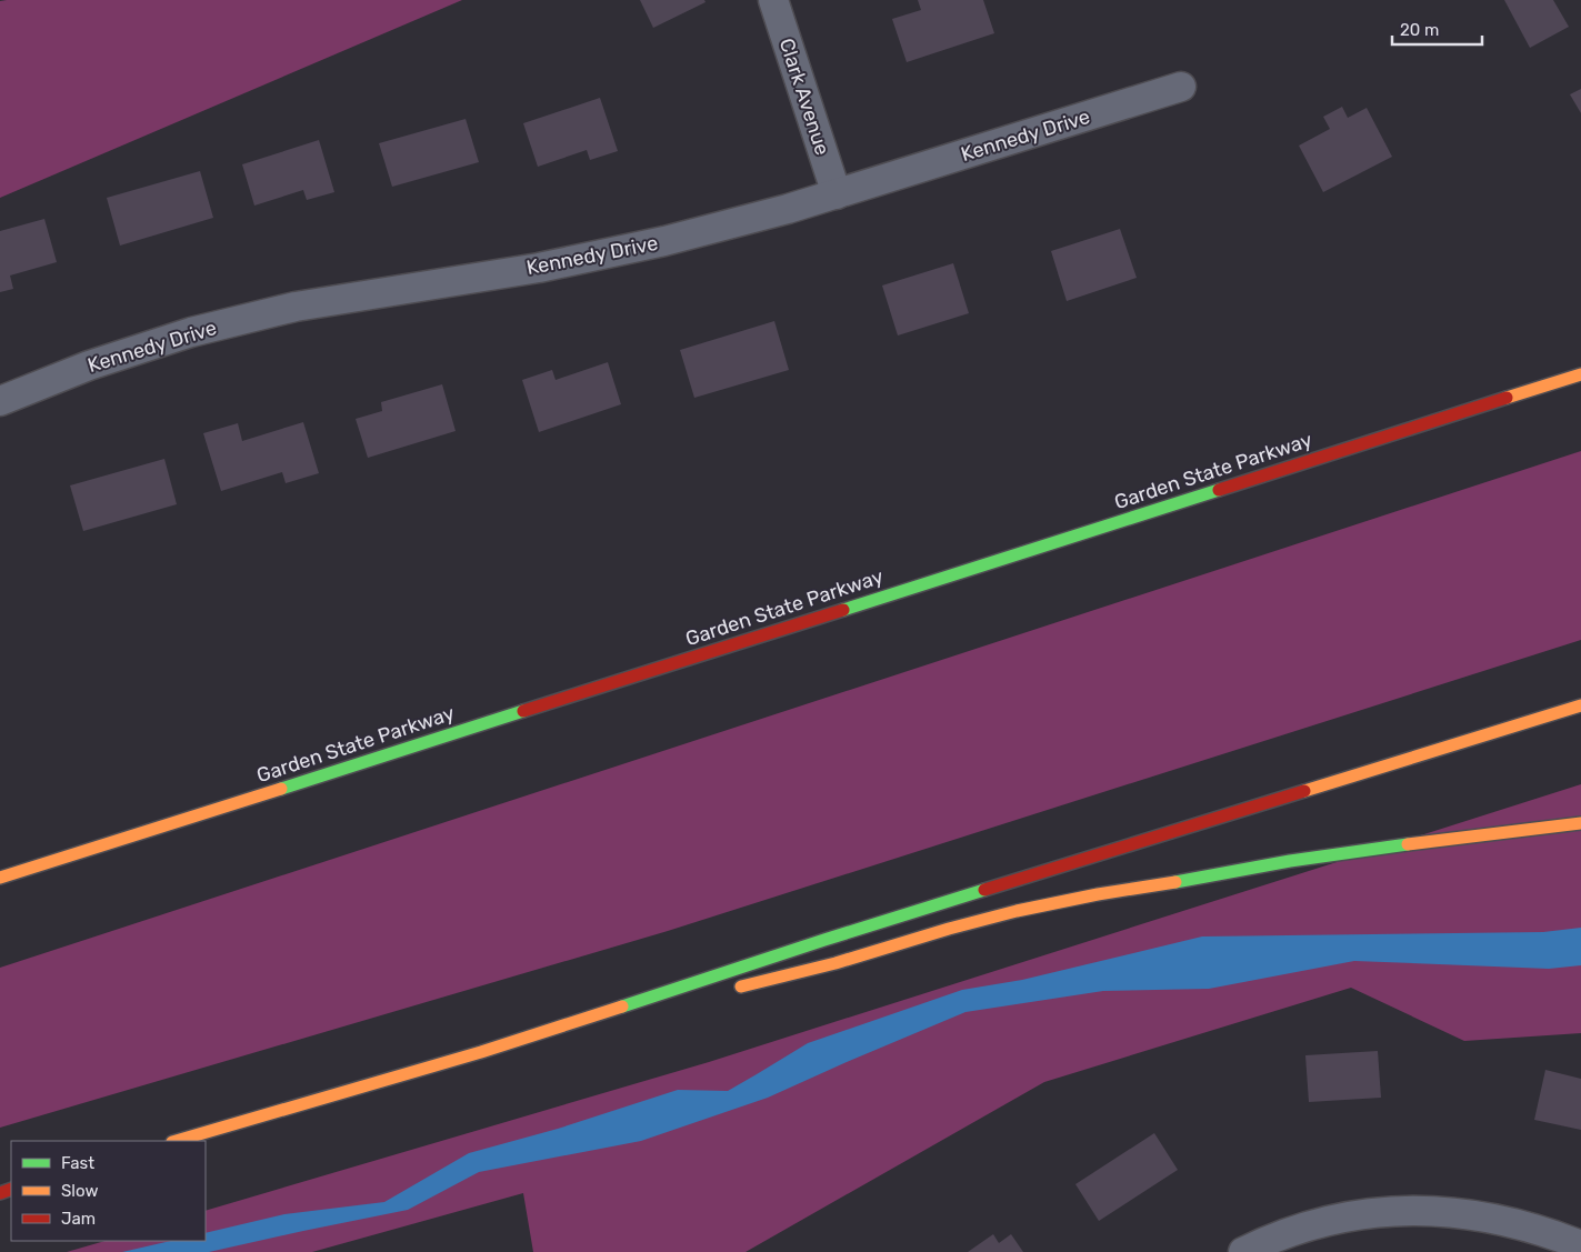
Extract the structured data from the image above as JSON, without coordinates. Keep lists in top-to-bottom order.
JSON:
{
  "streets": {
    "highway": ["Garden State Parkway"],
    "street": ["Clark Avenue", "Kennedy Drive"]
  },
  "crossings": [
    ["Clark Avenue", "Kennedy Drive"]
  ],
  "legend": ["Fast", "Slow", "Jam"],
  "scale_bar": "20 m"
}
